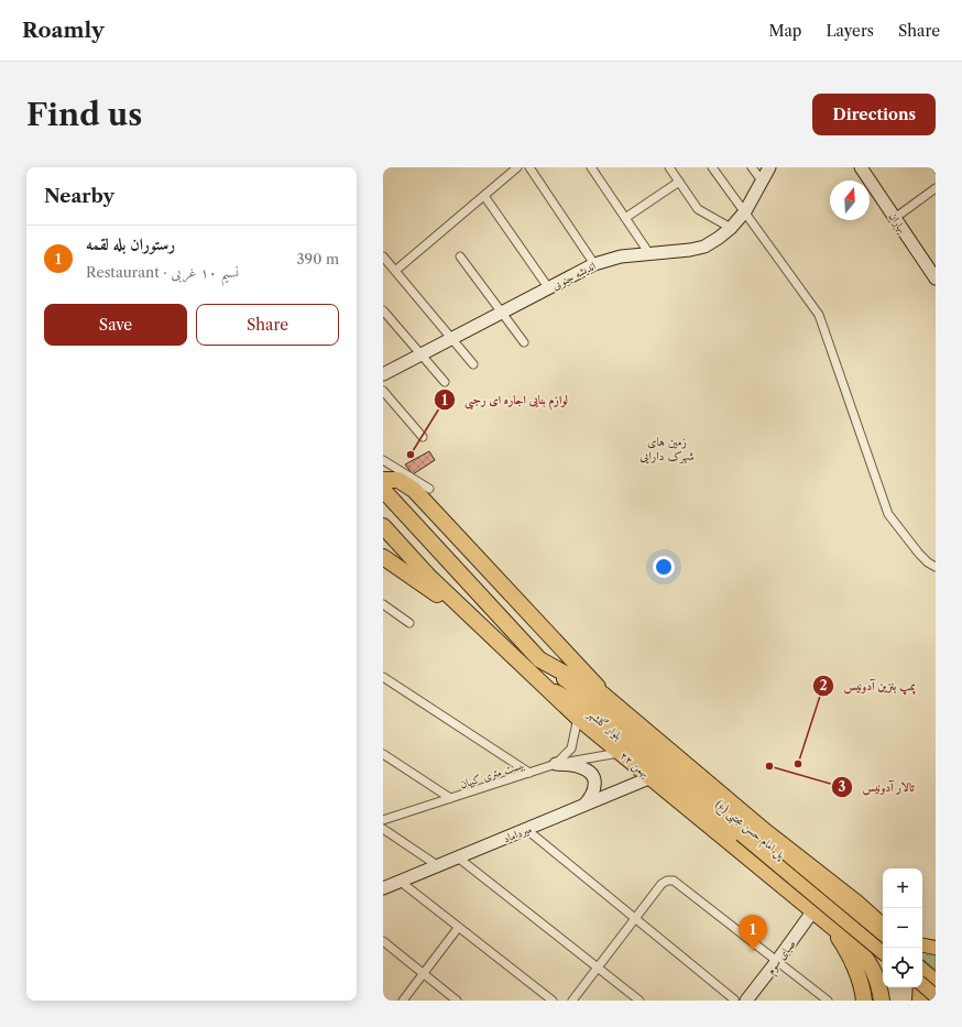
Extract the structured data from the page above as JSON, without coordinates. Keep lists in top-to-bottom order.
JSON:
{
  "streets": {
    "highway": ["۲۲ بهمن"],
    "main road": ["بلوار گلشهر", "پل امام حسن مجتبی (ع)"],
    "street": [
      "بهاران",
      "اندیشه جنوبی",
      "بیست متری کیهان",
      "میرداماد",
      "صبای سوم"
    ]
  },
  "crossings": [
    ["بلوار گلشهر", "۲۲ بهمن"],
    ["بلوار گلشهر", "بیست متری کیهان"],
    ["بلوار گلشهر", "پل امام حسن مجتبی (ع)"],
    ["۲۲ بهمن", "بیست متری کیهان"],
    ["۲۲ بهمن", "میرداماد"],
    ["۲۲ بهمن", "صبای سوم"]
  ],
  "districts": ["زمین های شهرک دارایی"],
  "places": ["لوازم بنایی اجاره ای رجبی", "پمپ بنزین آدونیس", "تالار آدونیس"],
  "north": "top",
  "page": {
    "header": "Roamly",
    "nav": ["Map", "Layers", "Share"],
    "buttons": [
      "Directions",
      ["Save", "Share"]
    ],
    "title": "Find us",
    "heading": "Nearby",
    "list": [
      {
        "mark": "1",
        "name": "رستوران بله لقمه",
        "note": "Restaurant · نسیم ۱۰ غربی",
        "value": "390 m"
      }
    ],
    "map_buttons": ["+", "−"],
    "pins": "1"
  }
}
